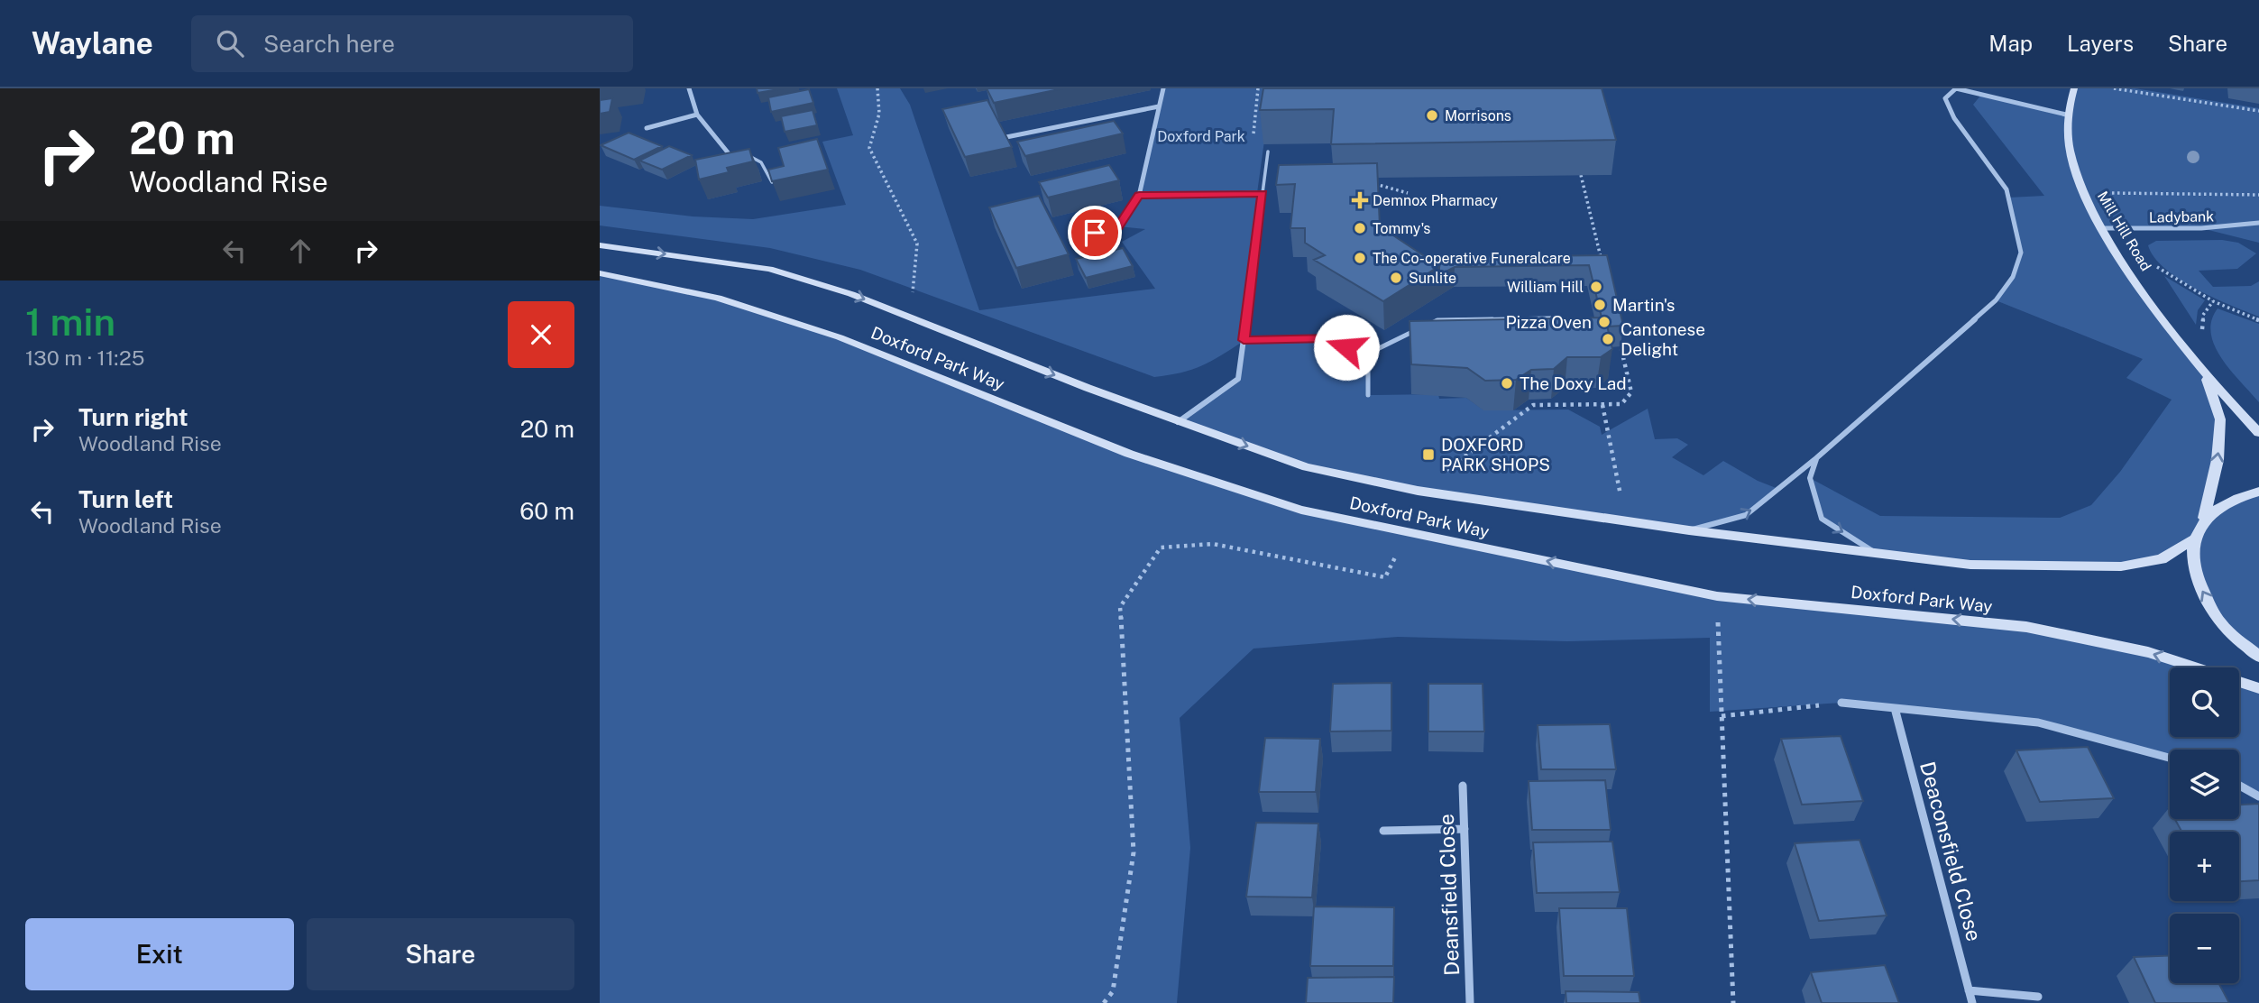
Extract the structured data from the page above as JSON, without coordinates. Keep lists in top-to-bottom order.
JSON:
{
  "streets": {
    "main road": ["Mill Hill Road", "Doxford Park Way"],
    "street": ["Ladybank", "Deaconsfield Close", "Deansfield Close"]
  },
  "crossings": [
    ["Ladybank", "Mill Hill Road"]
  ],
  "parks": ["Doxford Park"],
  "places": {
    "other": [
      "Morrisons",
      "Tommy's",
      "The Co-operative Funeralcare",
      "Sunlite",
      "William Hill",
      "Martin's",
      "Pizza Oven",
      "Cantonese Delight",
      "The Doxy Lad"
    ],
    "health": ["Demnox Pharmacy"],
    "transit": ["DOXFORD PARK SHOPS"]
  },
  "page": {
    "header": "Waylane",
    "search": "Search here",
    "nav": ["Map", "Layers", "Share"],
    "turn": ["20 m", "Woodland Rise"],
    "heading": ["1 min", "130 m · 11:25"],
    "list": [
      {
        "name": "Turn right",
        "note": "Woodland Rise",
        "value": "20 m"
      },
      {
        "name": "Turn left",
        "note": "Woodland Rise",
        "value": "60 m"
      }
    ],
    "map_buttons": ["+", "−"],
    "buttons": ["Exit", "Share"]
  }
}
